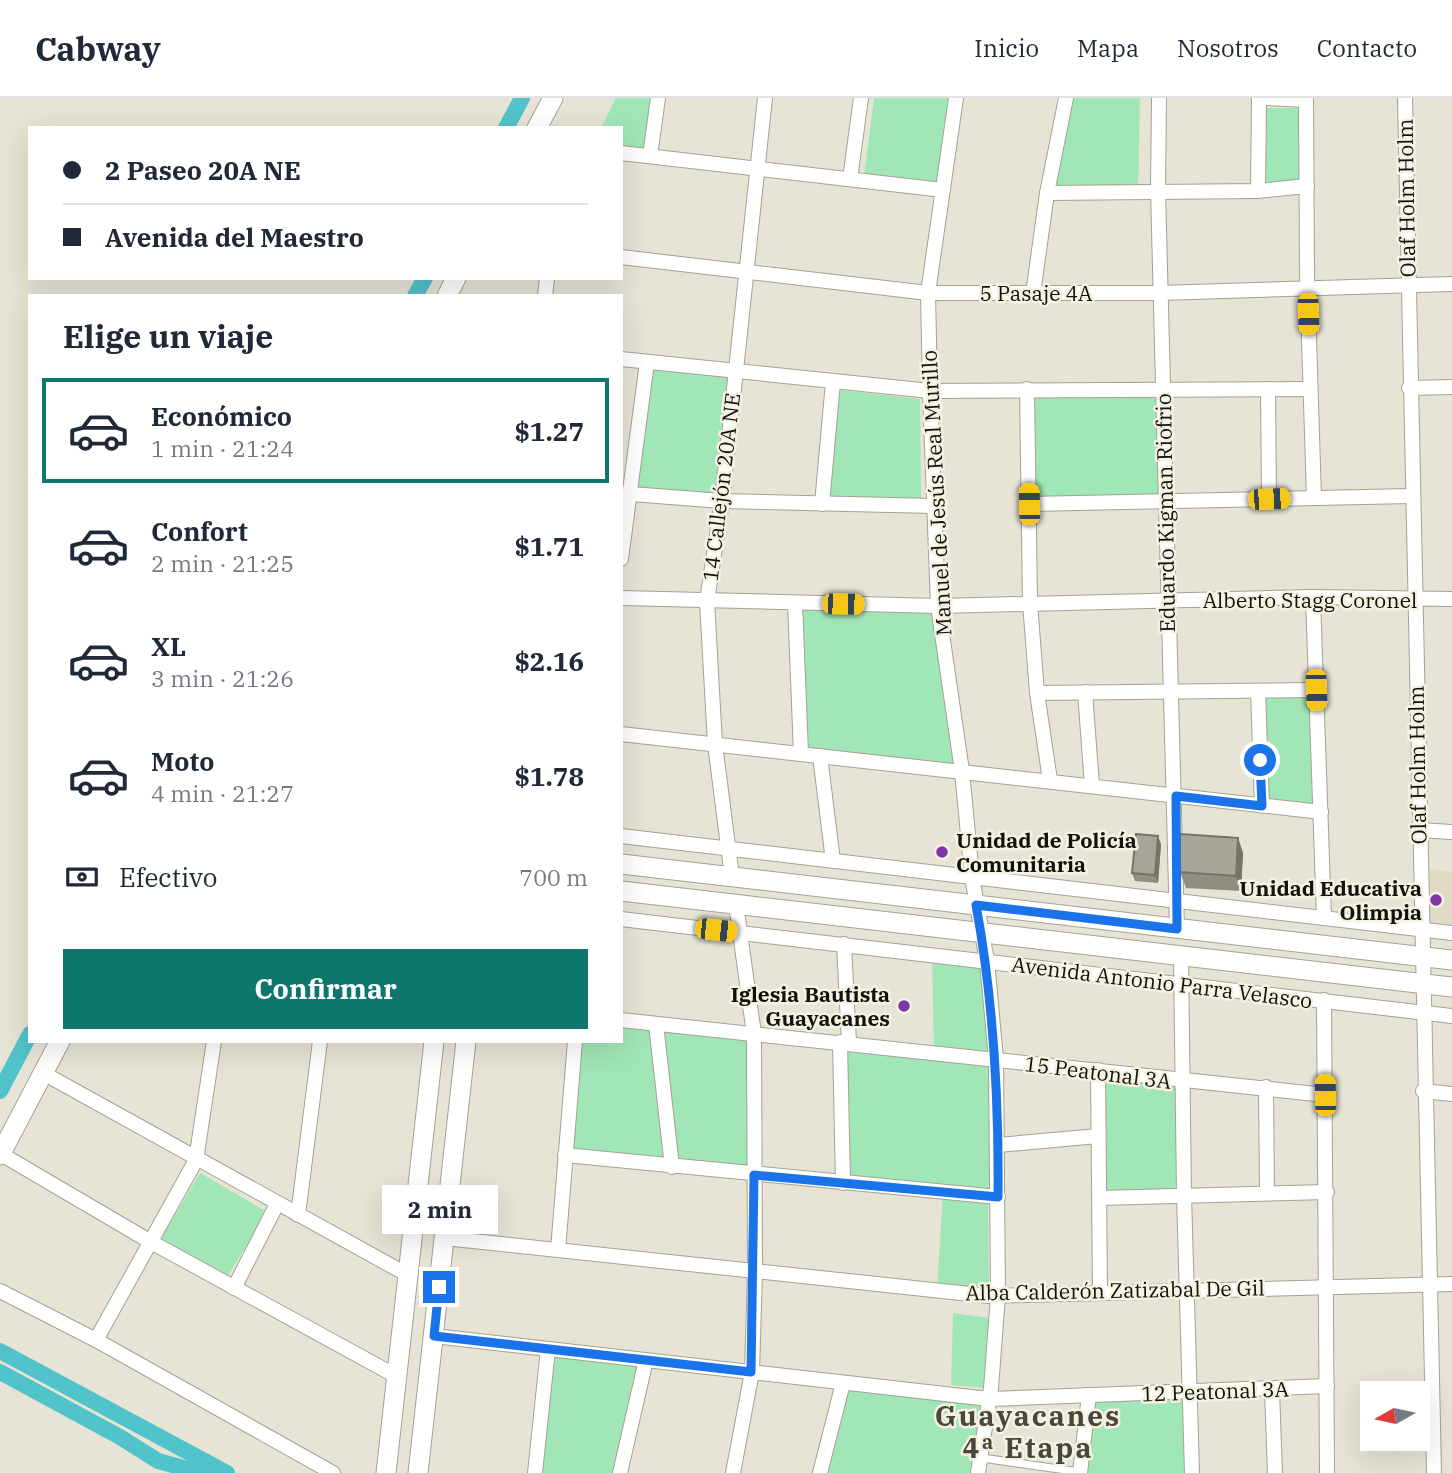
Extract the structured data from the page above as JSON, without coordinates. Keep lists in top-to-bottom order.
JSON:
{
  "streets": {
    "street": [
      "Olaf Holm Holm",
      "5 Pasaje 4A",
      "14 Callejón 20A NE",
      "Manuel de Jesús Real Murillo",
      "Eduardo Kigman Riofrio",
      "Alberto Stagg Coronel",
      "Avenida Antonio Parra Velasco",
      "15 Peatonal 3A",
      "Alba Calderón Zatizabal De Gil",
      "12 Peatonal 3A"
    ]
  },
  "crossings": [
    ["Olaf Holm Holm", "5 Pasaje 4A"],
    ["Olaf Holm Holm", "Alberto Stagg Coronel"],
    ["Olaf Holm Holm", "Avenida Antonio Parra Velasco"],
    ["Olaf Holm Holm", "Alba Calderón Zatizabal De Gil"],
    ["5 Pasaje 4A", "14 Callejón 20A NE"],
    ["5 Pasaje 4A", "Manuel de Jesús Real Murillo"],
    ["5 Pasaje 4A", "Eduardo Kigman Riofrio"],
    ["14 Callejón 20A NE", "Alberto Stagg Coronel"],
    ["Manuel de Jesús Real Murillo", "Alberto Stagg Coronel"],
    ["Manuel de Jesús Real Murillo", "Avenida Antonio Parra Velasco"],
    ["Manuel de Jesús Real Murillo", "15 Peatonal 3A"],
    ["Manuel de Jesús Real Murillo", "Alba Calderón Zatizabal De Gil"],
    ["Manuel de Jesús Real Murillo", "12 Peatonal 3A"],
    ["Eduardo Kigman Riofrio", "Alberto Stagg Coronel"]
  ],
  "districts": ["Guayacanes 4ª Etapa"],
  "places": ["Unidad de Policía Comunitaria", "Unidad Educativa Olimpia", "Iglesia Bautista Guayacanes"],
  "north": "left",
  "page": {
    "header": "Cabway",
    "nav": [
      "Inicio",
      "Mapa",
      "Nosotros",
      "Contacto"
    ],
    "banner": ["2 Paseo 20A NE", "Avenida del Maestro"],
    "heading": "Elige un viaje",
    "list": [
      {
        "name": "Económico",
        "note": "1 min · 21:24",
        "value": "$1.27"
      },
      {
        "name": "Confort",
        "note": "2 min · 21:25",
        "value": "$1.71"
      },
      {
        "name": "XL",
        "note": "3 min · 21:26",
        "value": "$2.16"
      },
      {
        "name": "Moto",
        "note": "4 min · 21:27",
        "value": "$1.78"
      }
    ],
    "pay": ["Efectivo", "700 m"],
    "buttons": "Confirmar",
    "bubble": "2 min"
  }
}
